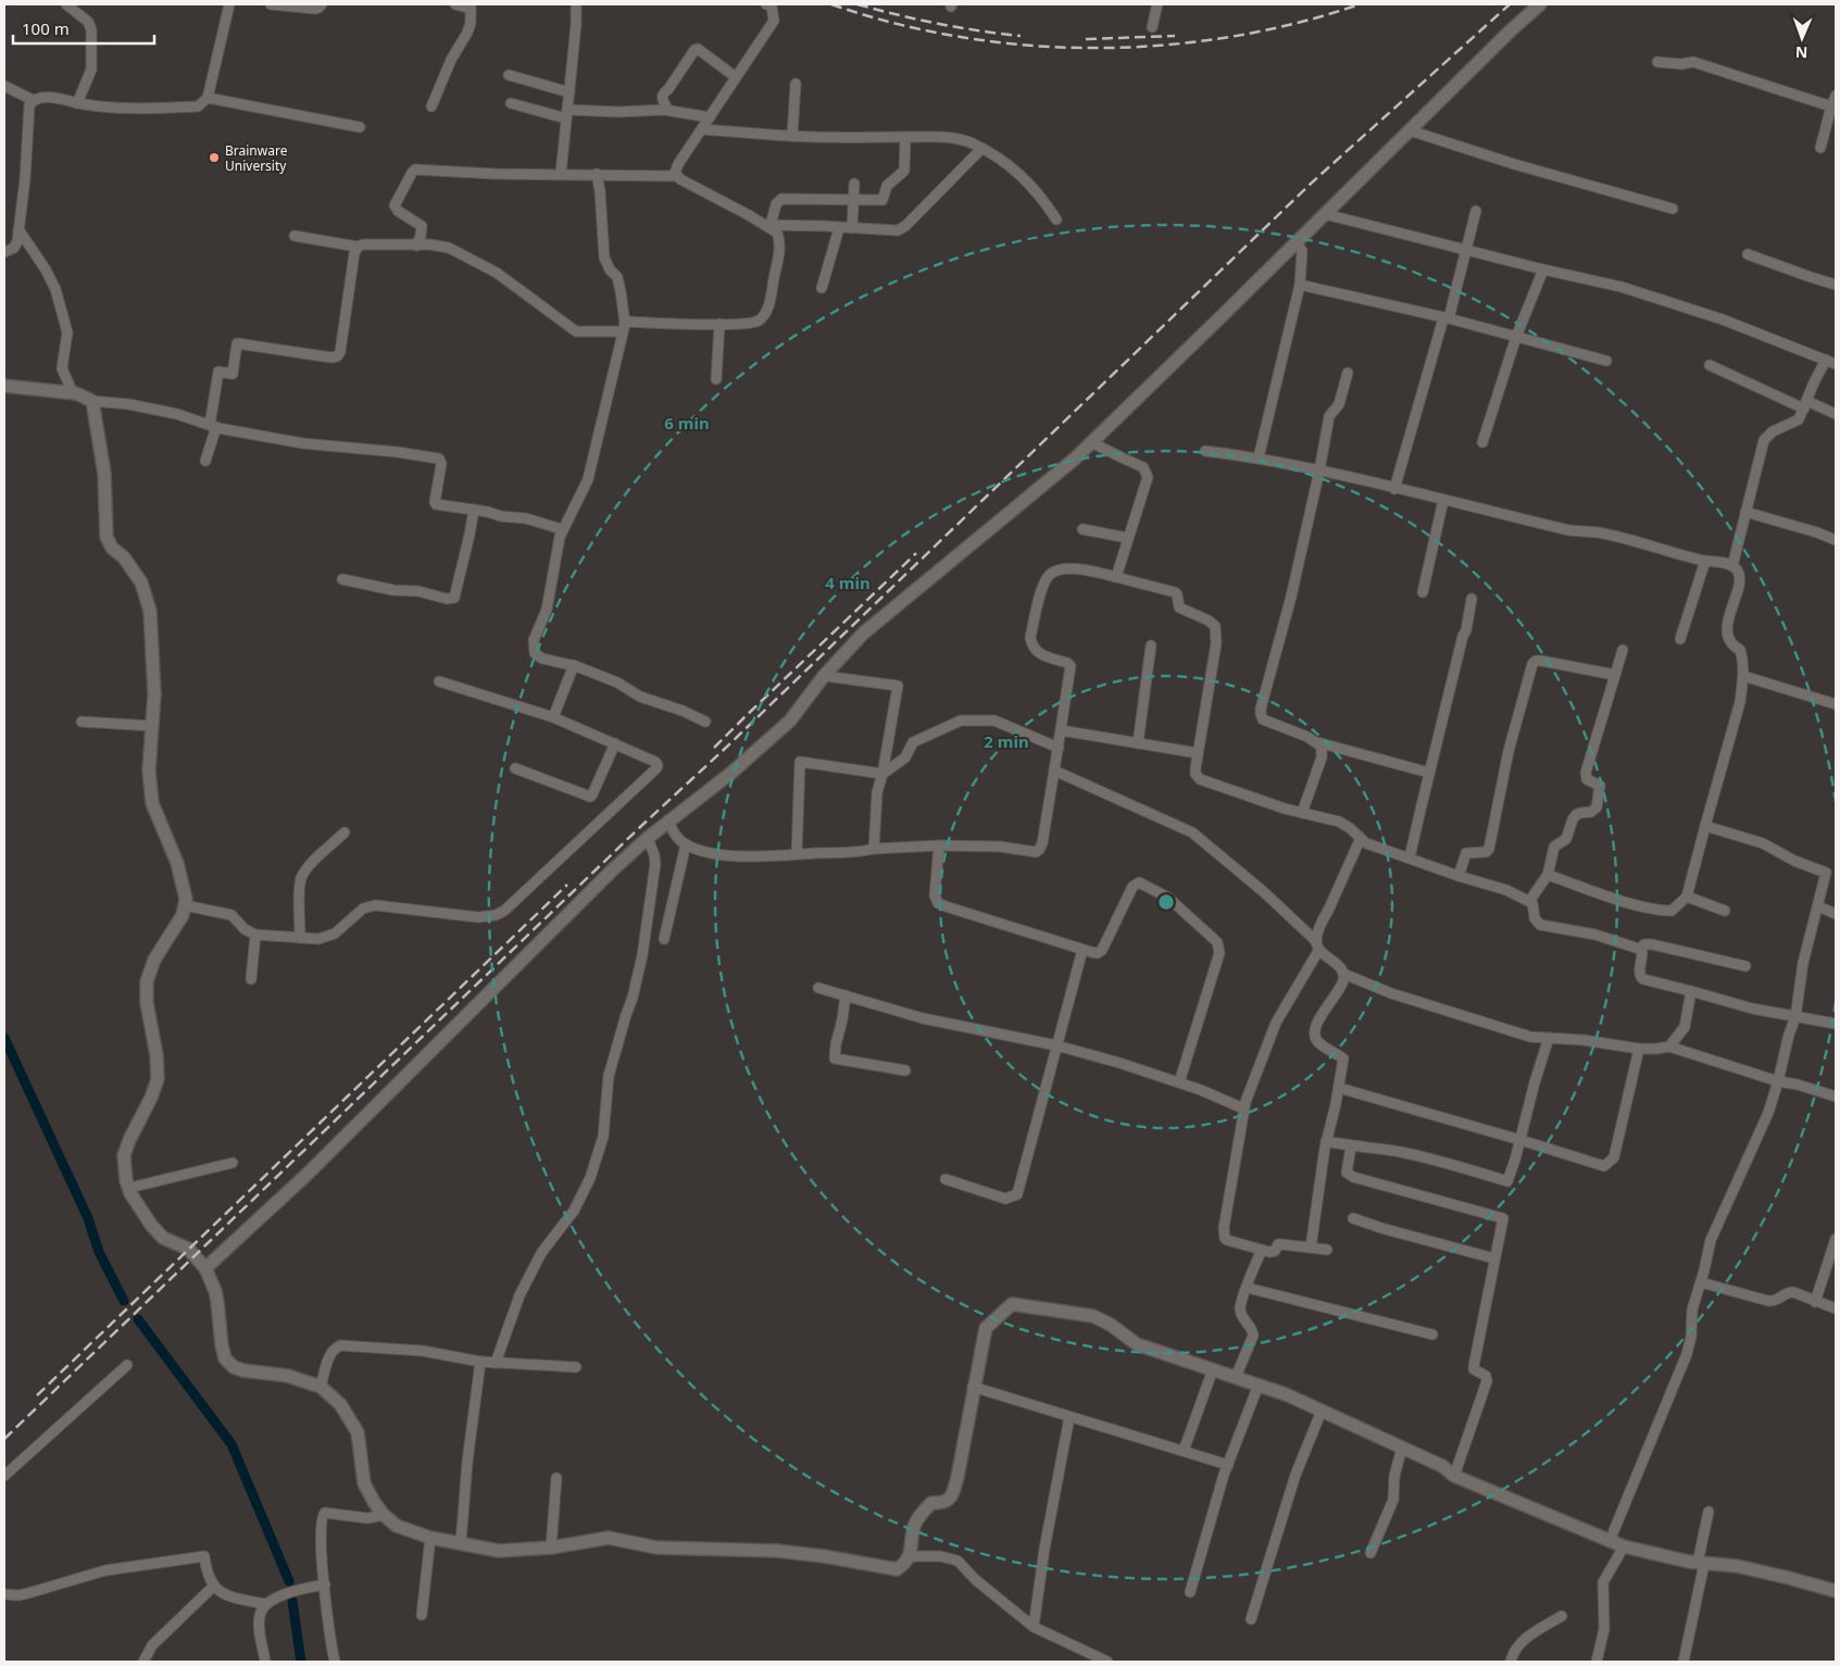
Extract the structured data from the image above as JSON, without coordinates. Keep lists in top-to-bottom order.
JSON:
{
  "places": ["Brainware University"],
  "scale_bar": "100 m",
  "north": "bottom",
  "rings": ["6 min", "4 min", "2 min"]
}
